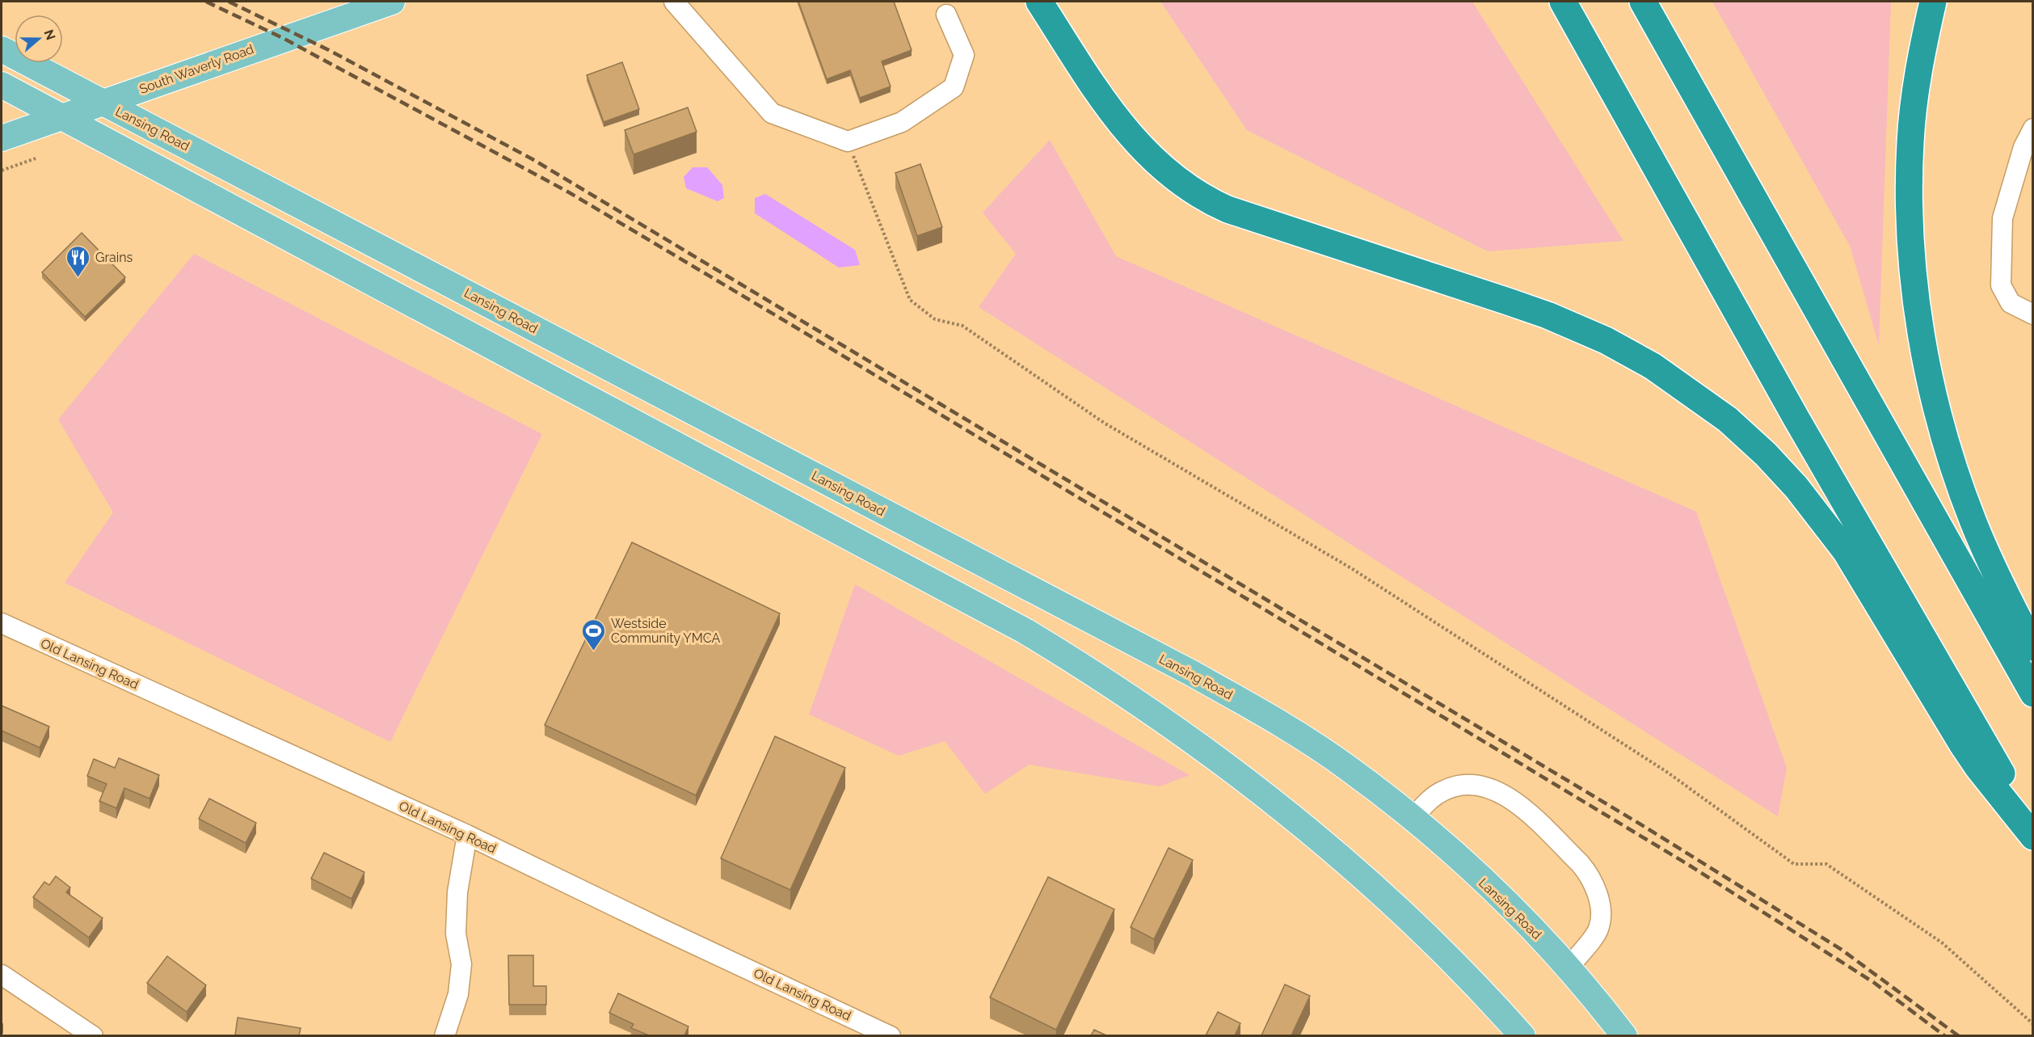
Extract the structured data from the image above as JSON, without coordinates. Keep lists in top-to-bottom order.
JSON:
{
  "streets": {
    "main road": ["South Waverly Road", "Lansing Road"],
    "street": ["Old Lansing Road"]
  },
  "crossings": [
    ["South Waverly Road", "Lansing Road"]
  ],
  "places": {
    "restaurant": ["Grains"],
    "sports": ["Westside Community YMCA"]
  },
  "north": "right"
}
